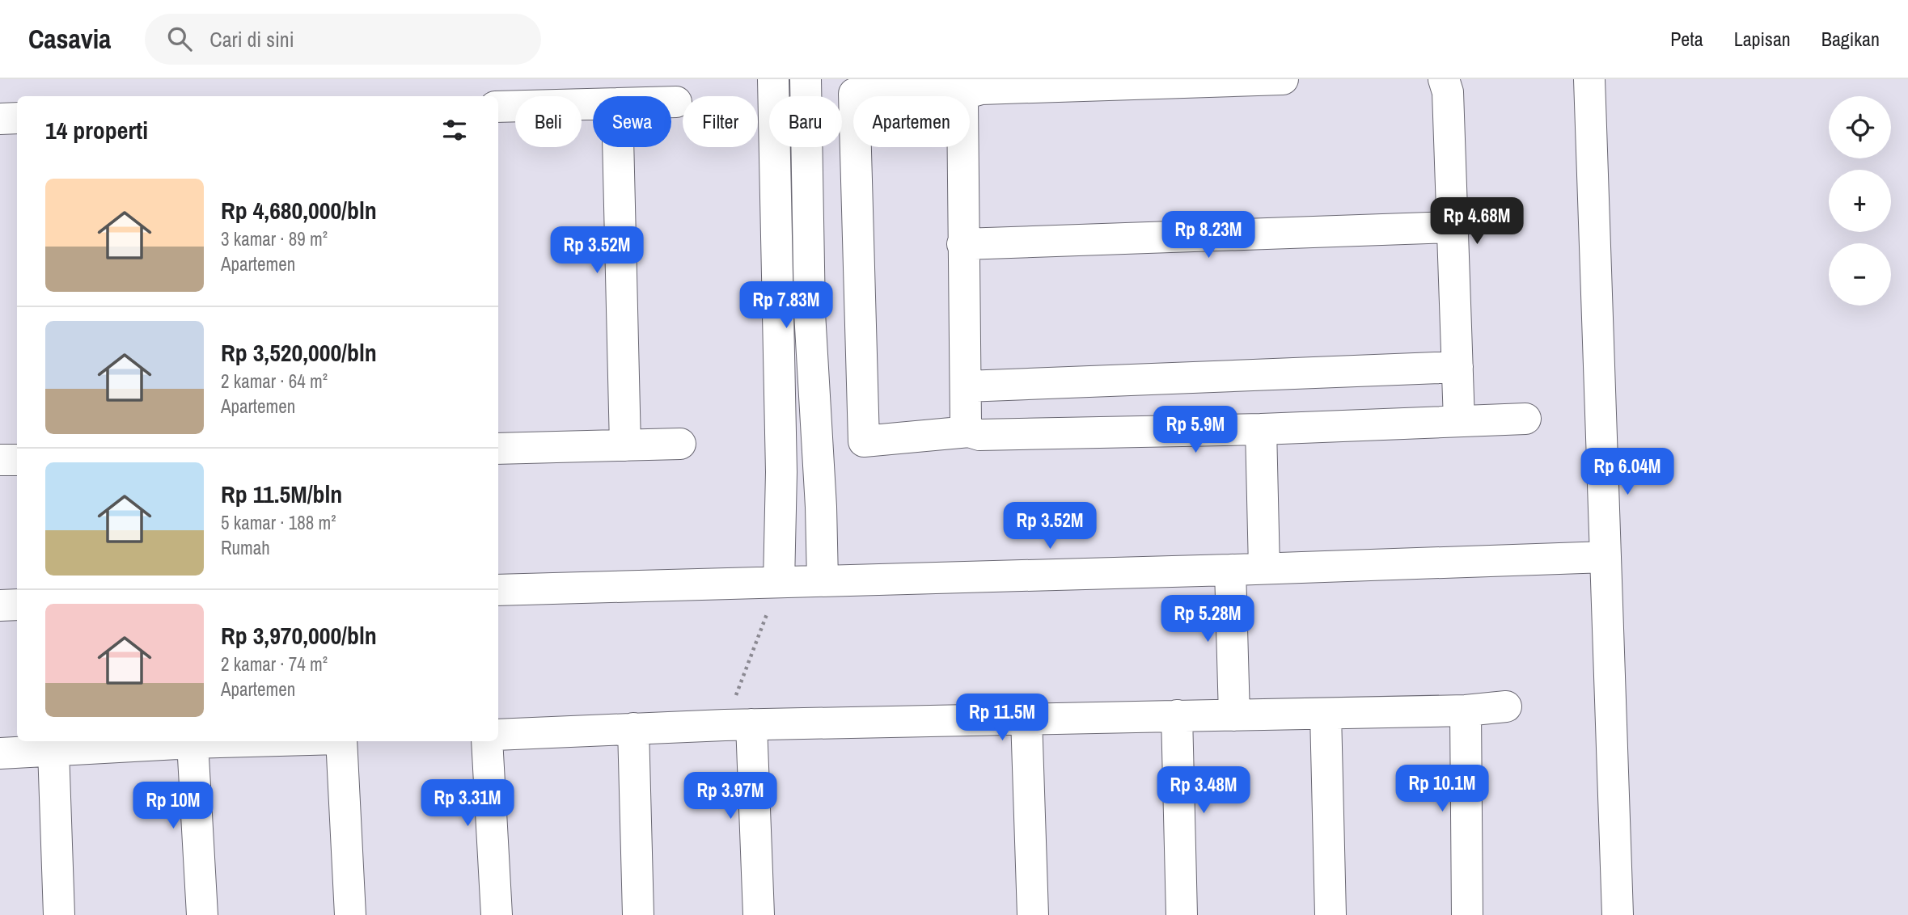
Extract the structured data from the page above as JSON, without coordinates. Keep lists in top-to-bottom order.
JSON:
{
  "page": {
    "header": "Casavia",
    "search": "Cari di sini",
    "nav": ["Peta", "Lapisan", "Bagikan"],
    "map_buttons": ["+", "−"],
    "chip": [
      "Beli",
      "Sewa",
      "Filter",
      "Baru",
      "Apartemen"
    ],
    "heading": "14 properti",
    "list": [
      {
        "name": "Rp 4,680,000/bln",
        "note": "3 kamar · 89 m² · Apartemen"
      },
      {
        "name": "Rp 3,520,000/bln",
        "note": "2 kamar · 64 m² · Apartemen"
      },
      {
        "name": "Rp 11.5M/bln",
        "note": "5 kamar · 188 m² · Rumah"
      },
      {
        "name": "Rp 3,970,000/bln",
        "note": "2 kamar · 74 m² · Apartemen"
      }
    ],
    "price": [
      "Rp 4.68M",
      "Rp 8.23M",
      "Rp 3.52M",
      "Rp 7.83M",
      "Rp 5.9M",
      "Rp 6.04M",
      "Rp 3.52M",
      "Rp 5.28M",
      "Rp 11.5M",
      "Rp 10.1M",
      "Rp 3.48M",
      "Rp 3.97M",
      "Rp 3.31M",
      "Rp 10M"
    ]
  }
}
